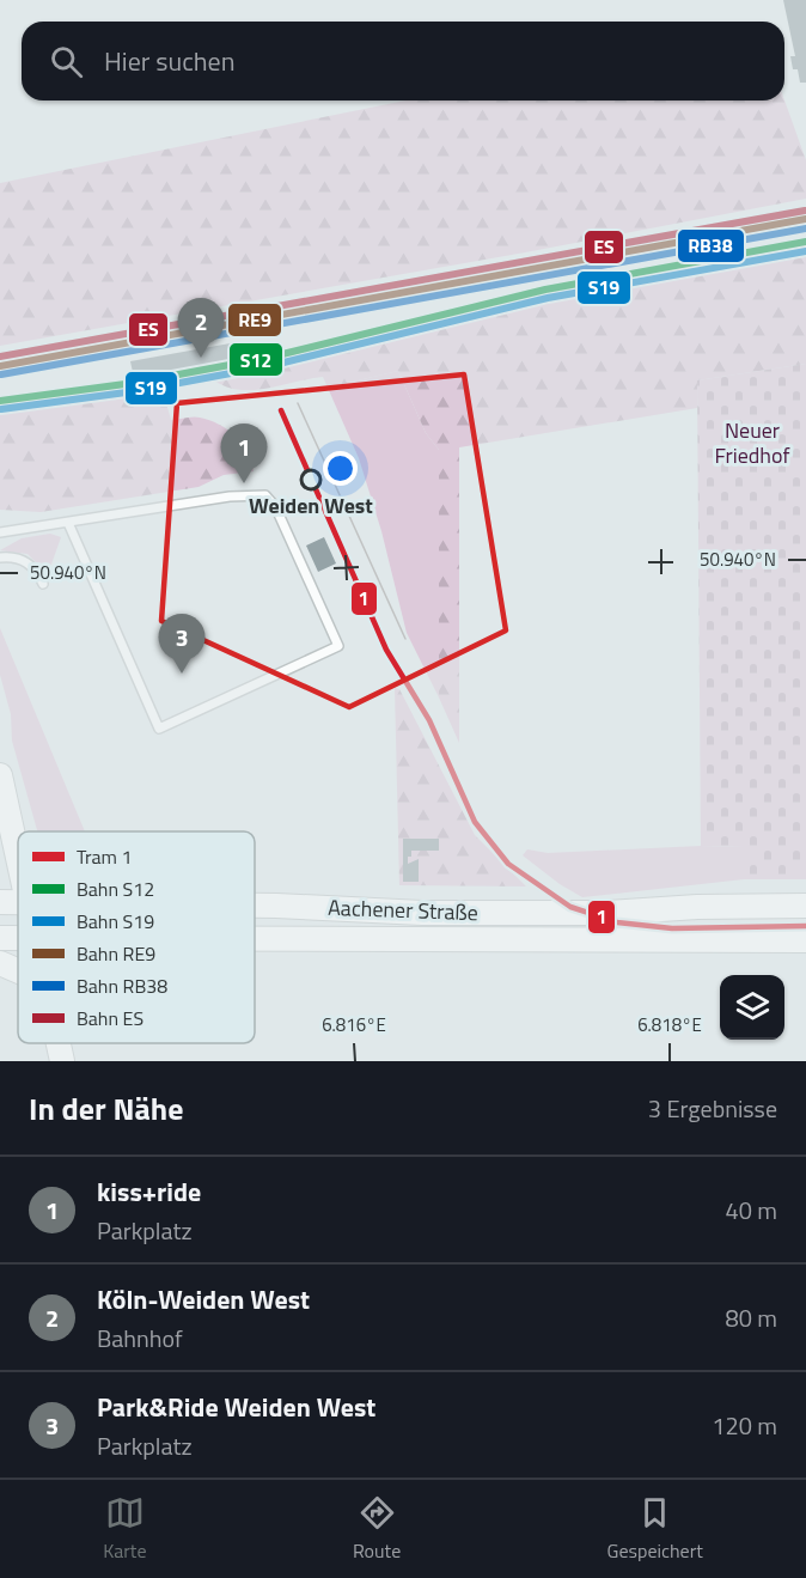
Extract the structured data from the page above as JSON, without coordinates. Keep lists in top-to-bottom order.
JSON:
{
  "streets": {
    "main road": ["Aachener Straße"]
  },
  "parks": ["Neuer Friedhof"],
  "places": ["Weiden West"],
  "lines": [
    "rail line ES",
    "rail line RE9",
    "rail line RB38",
    "rail line S12",
    "rail line S19",
    "tram line 1"
  ],
  "legend": [
    "Tram 1",
    "Bahn S12",
    "Bahn S19",
    "Bahn RE9",
    "Bahn RB38",
    "Bahn ES"
  ],
  "page": {
    "search": "Hier suchen",
    "pins": ["2", "1", "3"],
    "heading": ["In der Nähe", "3 Ergebnisse"],
    "list": [
      {
        "mark": "1",
        "name": "kiss+ride",
        "note": "Parkplatz",
        "value": "40 m"
      },
      {
        "mark": "2",
        "name": "Köln-Weiden West",
        "note": "Bahnhof",
        "value": "80 m"
      },
      {
        "mark": "3",
        "name": "Park&Ride Weiden West",
        "note": "Parkplatz",
        "value": "120 m"
      }
    ],
    "nav": ["Karte", "Route", "Gespeichert"]
  },
  "coordinates": ["50.940°N", "6.816°E", "6.818°E"]
}
